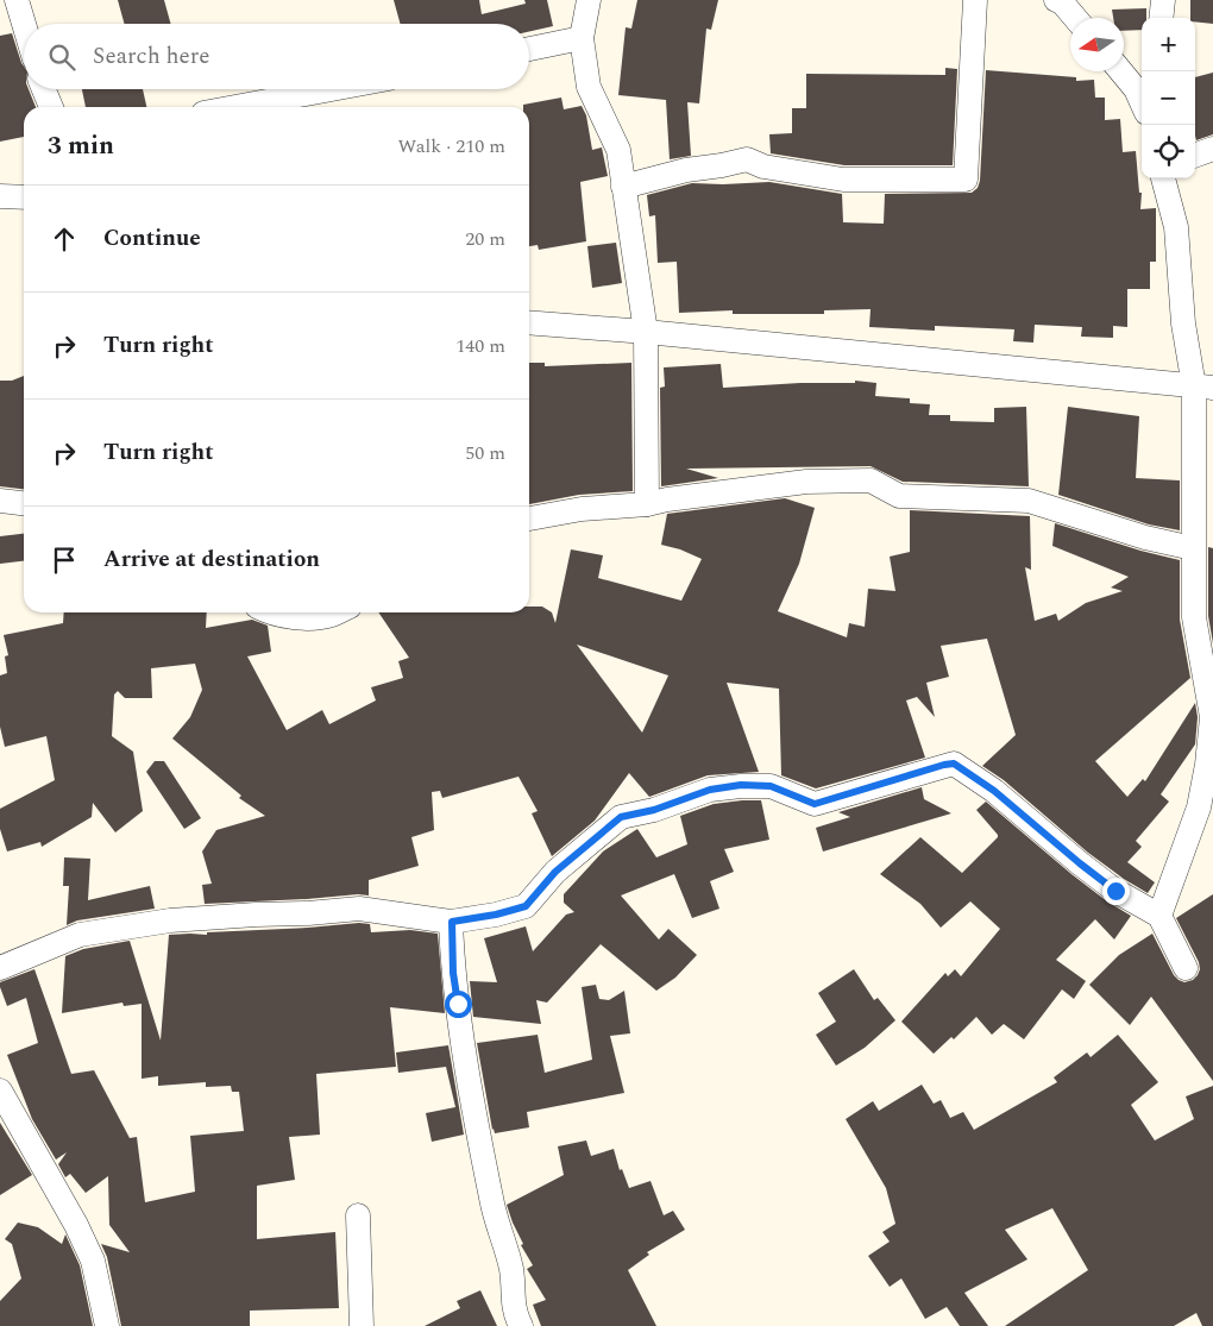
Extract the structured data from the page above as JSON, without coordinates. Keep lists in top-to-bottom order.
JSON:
{
  "north": "left",
  "page": {
    "map_buttons": ["+", "−"],
    "search": "Search here",
    "heading": ["3 min", "Walk · 210 m"],
    "list": [
      ["Continue", "20 m"],
      ["Turn right", "140 m"],
      ["Turn right", "50 m"],
      "Arrive at destination"
    ]
  }
}
